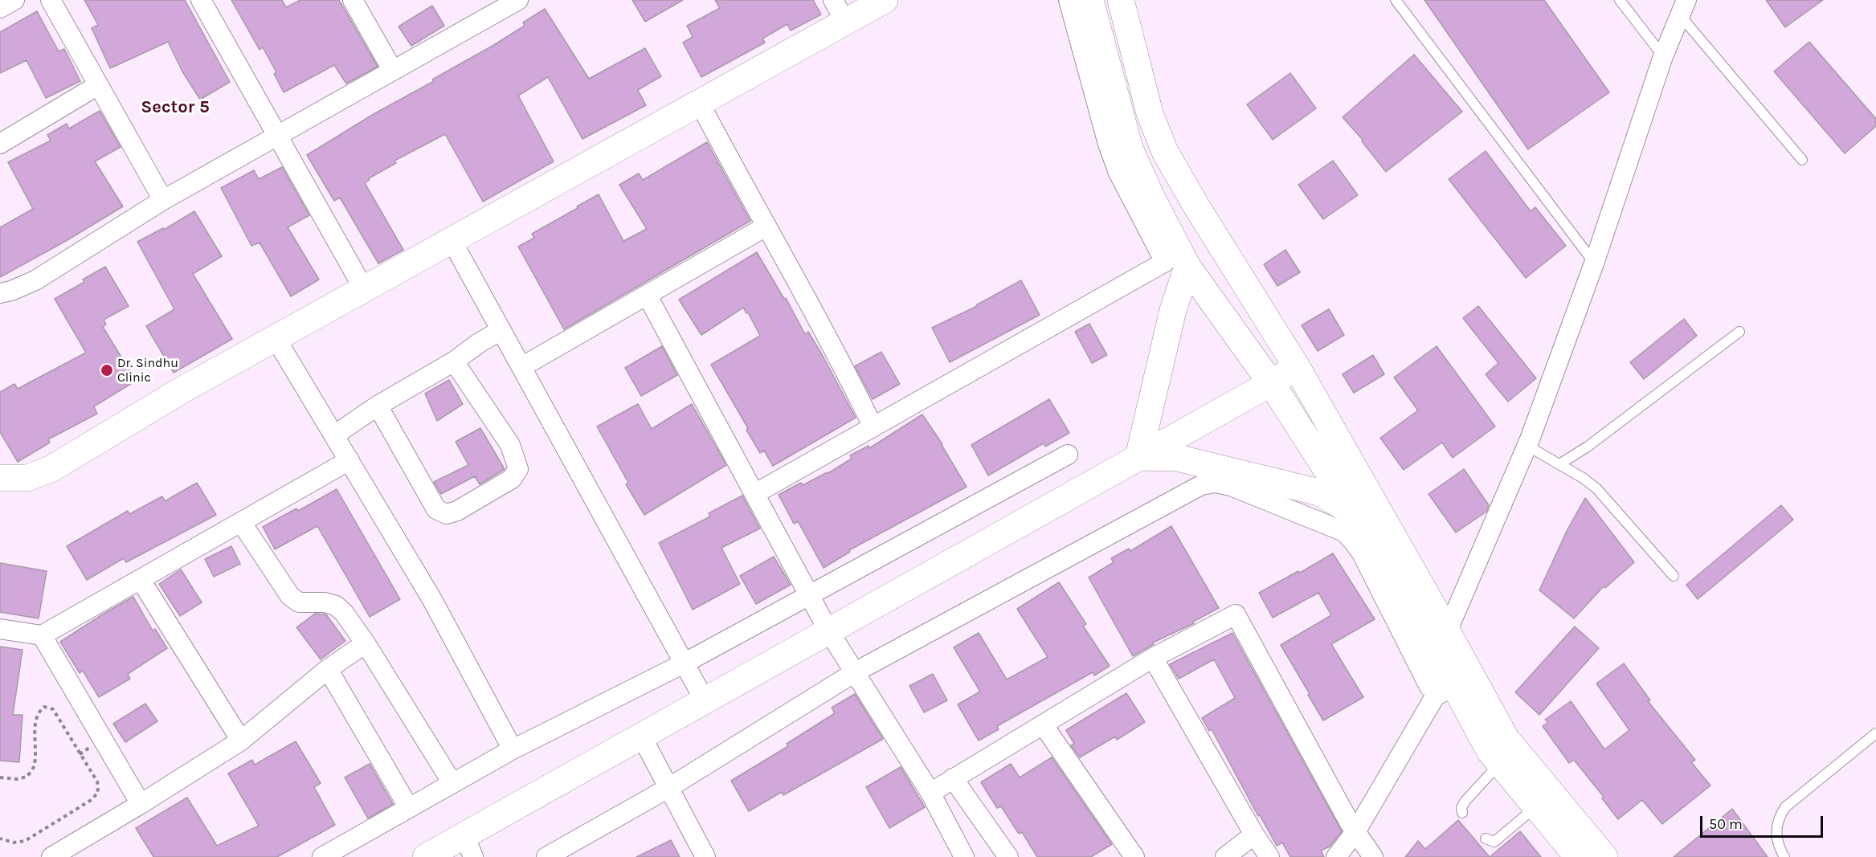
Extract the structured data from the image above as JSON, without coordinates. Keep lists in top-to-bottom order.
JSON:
{
  "districts": ["Sector 5"],
  "places": ["Dr. Sindhu Clinic"],
  "scale_bar": "50 m"
}
